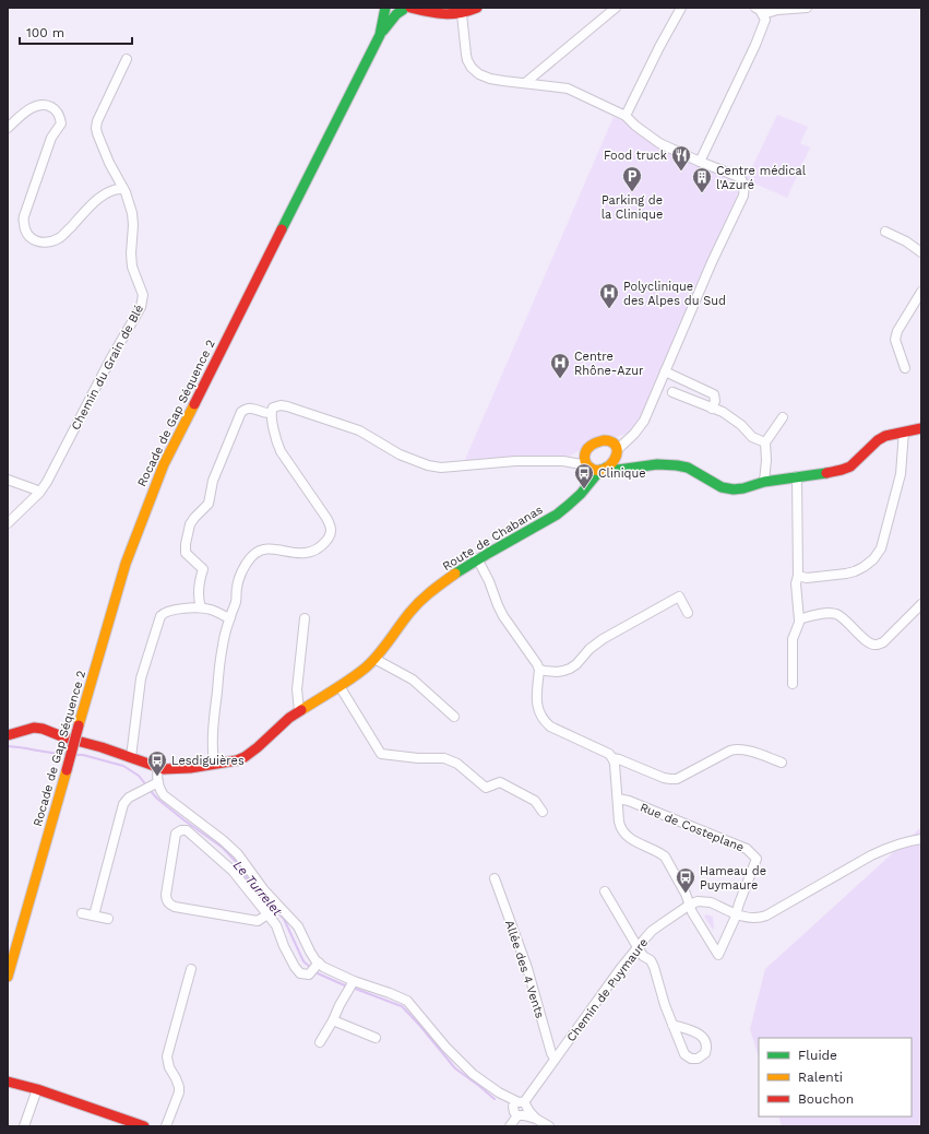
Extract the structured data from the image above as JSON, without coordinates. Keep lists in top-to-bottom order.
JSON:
{
  "streets": {
    "street": [
      "Chemin du Grain de Blé",
      "Rocade de Gap Séquence 2",
      "Route de Chabanas",
      "Rue de Costeplane",
      "Allée des 4 Vents",
      "Chemin de Puymaure"
    ]
  },
  "crossings": [
    ["Rue de Costeplane", "Chemin de Puymaure"],
    ["Allée des 4 Vents", "Chemin de Puymaure"]
  ],
  "water": ["Le Turrelet"],
  "places": {
    "restaurant": ["Food truck"],
    "parking": ["Parking de la Clinique"],
    "building": ["Centre médical l'Azuré"],
    "hospital": ["Polyclinique des Alpes du Sud", "Centre Rhône-Azur"],
    "bus stop": ["Clinique", "Lesdiguières", "Hameau de Puymaure"]
  },
  "legend": ["Fluide", "Ralenti", "Bouchon"],
  "scale_bar": "100 m"
}
